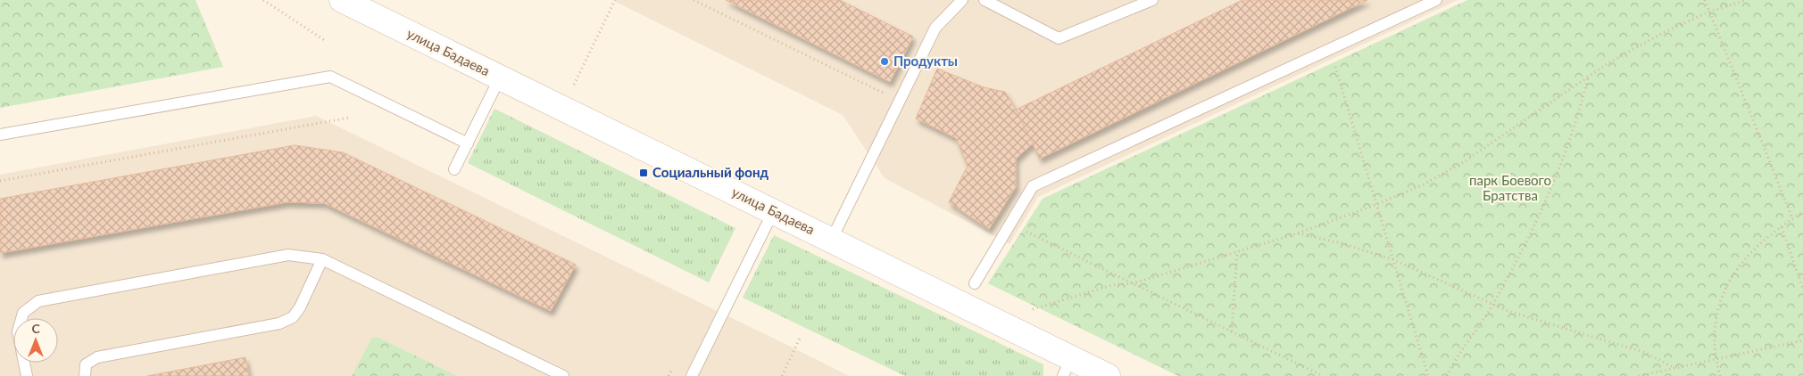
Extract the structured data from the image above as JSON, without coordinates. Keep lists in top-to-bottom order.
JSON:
{
  "streets": {
    "street": ["улица Бадаева"]
  },
  "parks": ["парк Боевого Братства"],
  "places": {
    "other": ["Продукты"],
    "transit": ["Социальный фонд"]
  },
  "north": "top"
}
